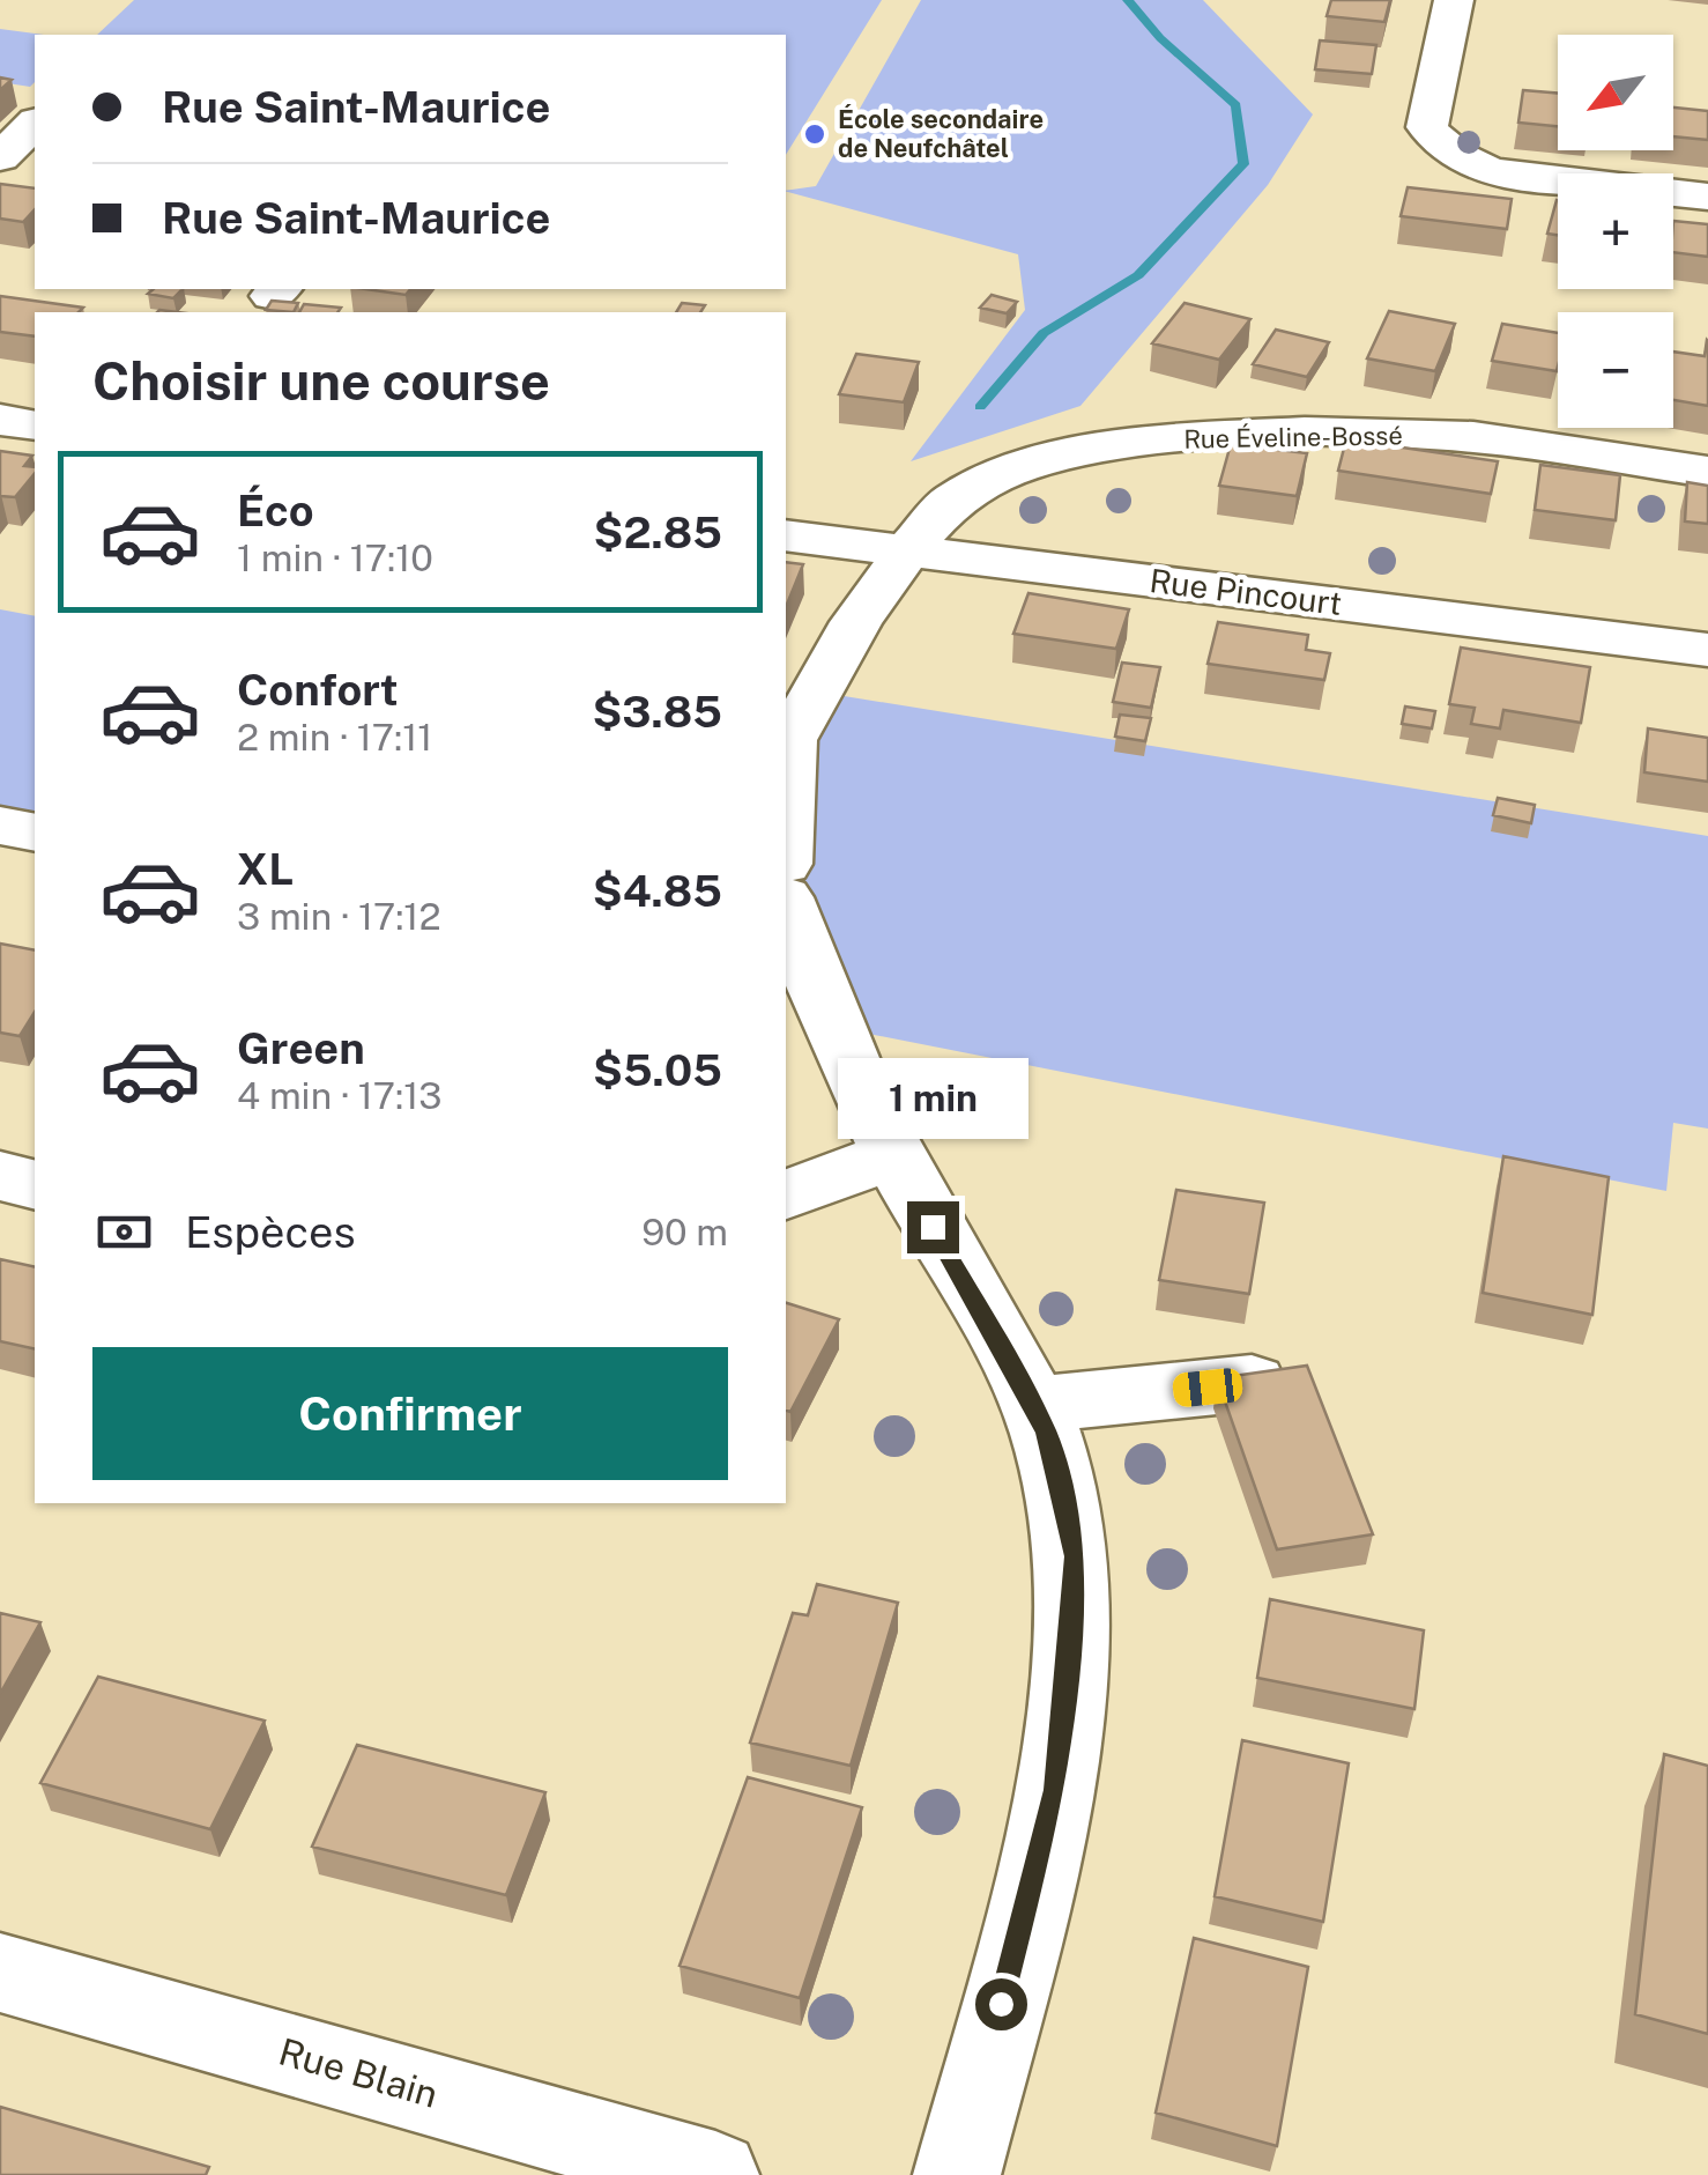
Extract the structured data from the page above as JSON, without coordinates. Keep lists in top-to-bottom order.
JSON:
{
  "streets": {
    "street": ["Rue Éveline-Bossé", "Rue Pincourt", "Rue Blain"]
  },
  "crossings": [
    ["Rue Éveline-Bossé", "Rue Pincourt"]
  ],
  "places": ["École secondaire de Neufchâtel"],
  "north": "bottom left",
  "page": {
    "map_buttons": ["+", "−"],
    "banner": ["Rue Saint-Maurice", "Rue Saint-Maurice"],
    "heading": "Choisir une course",
    "list": [
      {
        "name": "Éco",
        "note": "1 min · 17:10",
        "value": "$2.85"
      },
      {
        "name": "Confort",
        "note": "2 min · 17:11",
        "value": "$3.85"
      },
      {
        "name": "XL",
        "note": "3 min · 17:12",
        "value": "$4.85"
      },
      {
        "name": "Green",
        "note": "4 min · 17:13",
        "value": "$5.05"
      }
    ],
    "bubble": "1 min",
    "pay": ["Espèces", "90 m"],
    "buttons": "Confirmer"
  }
}
